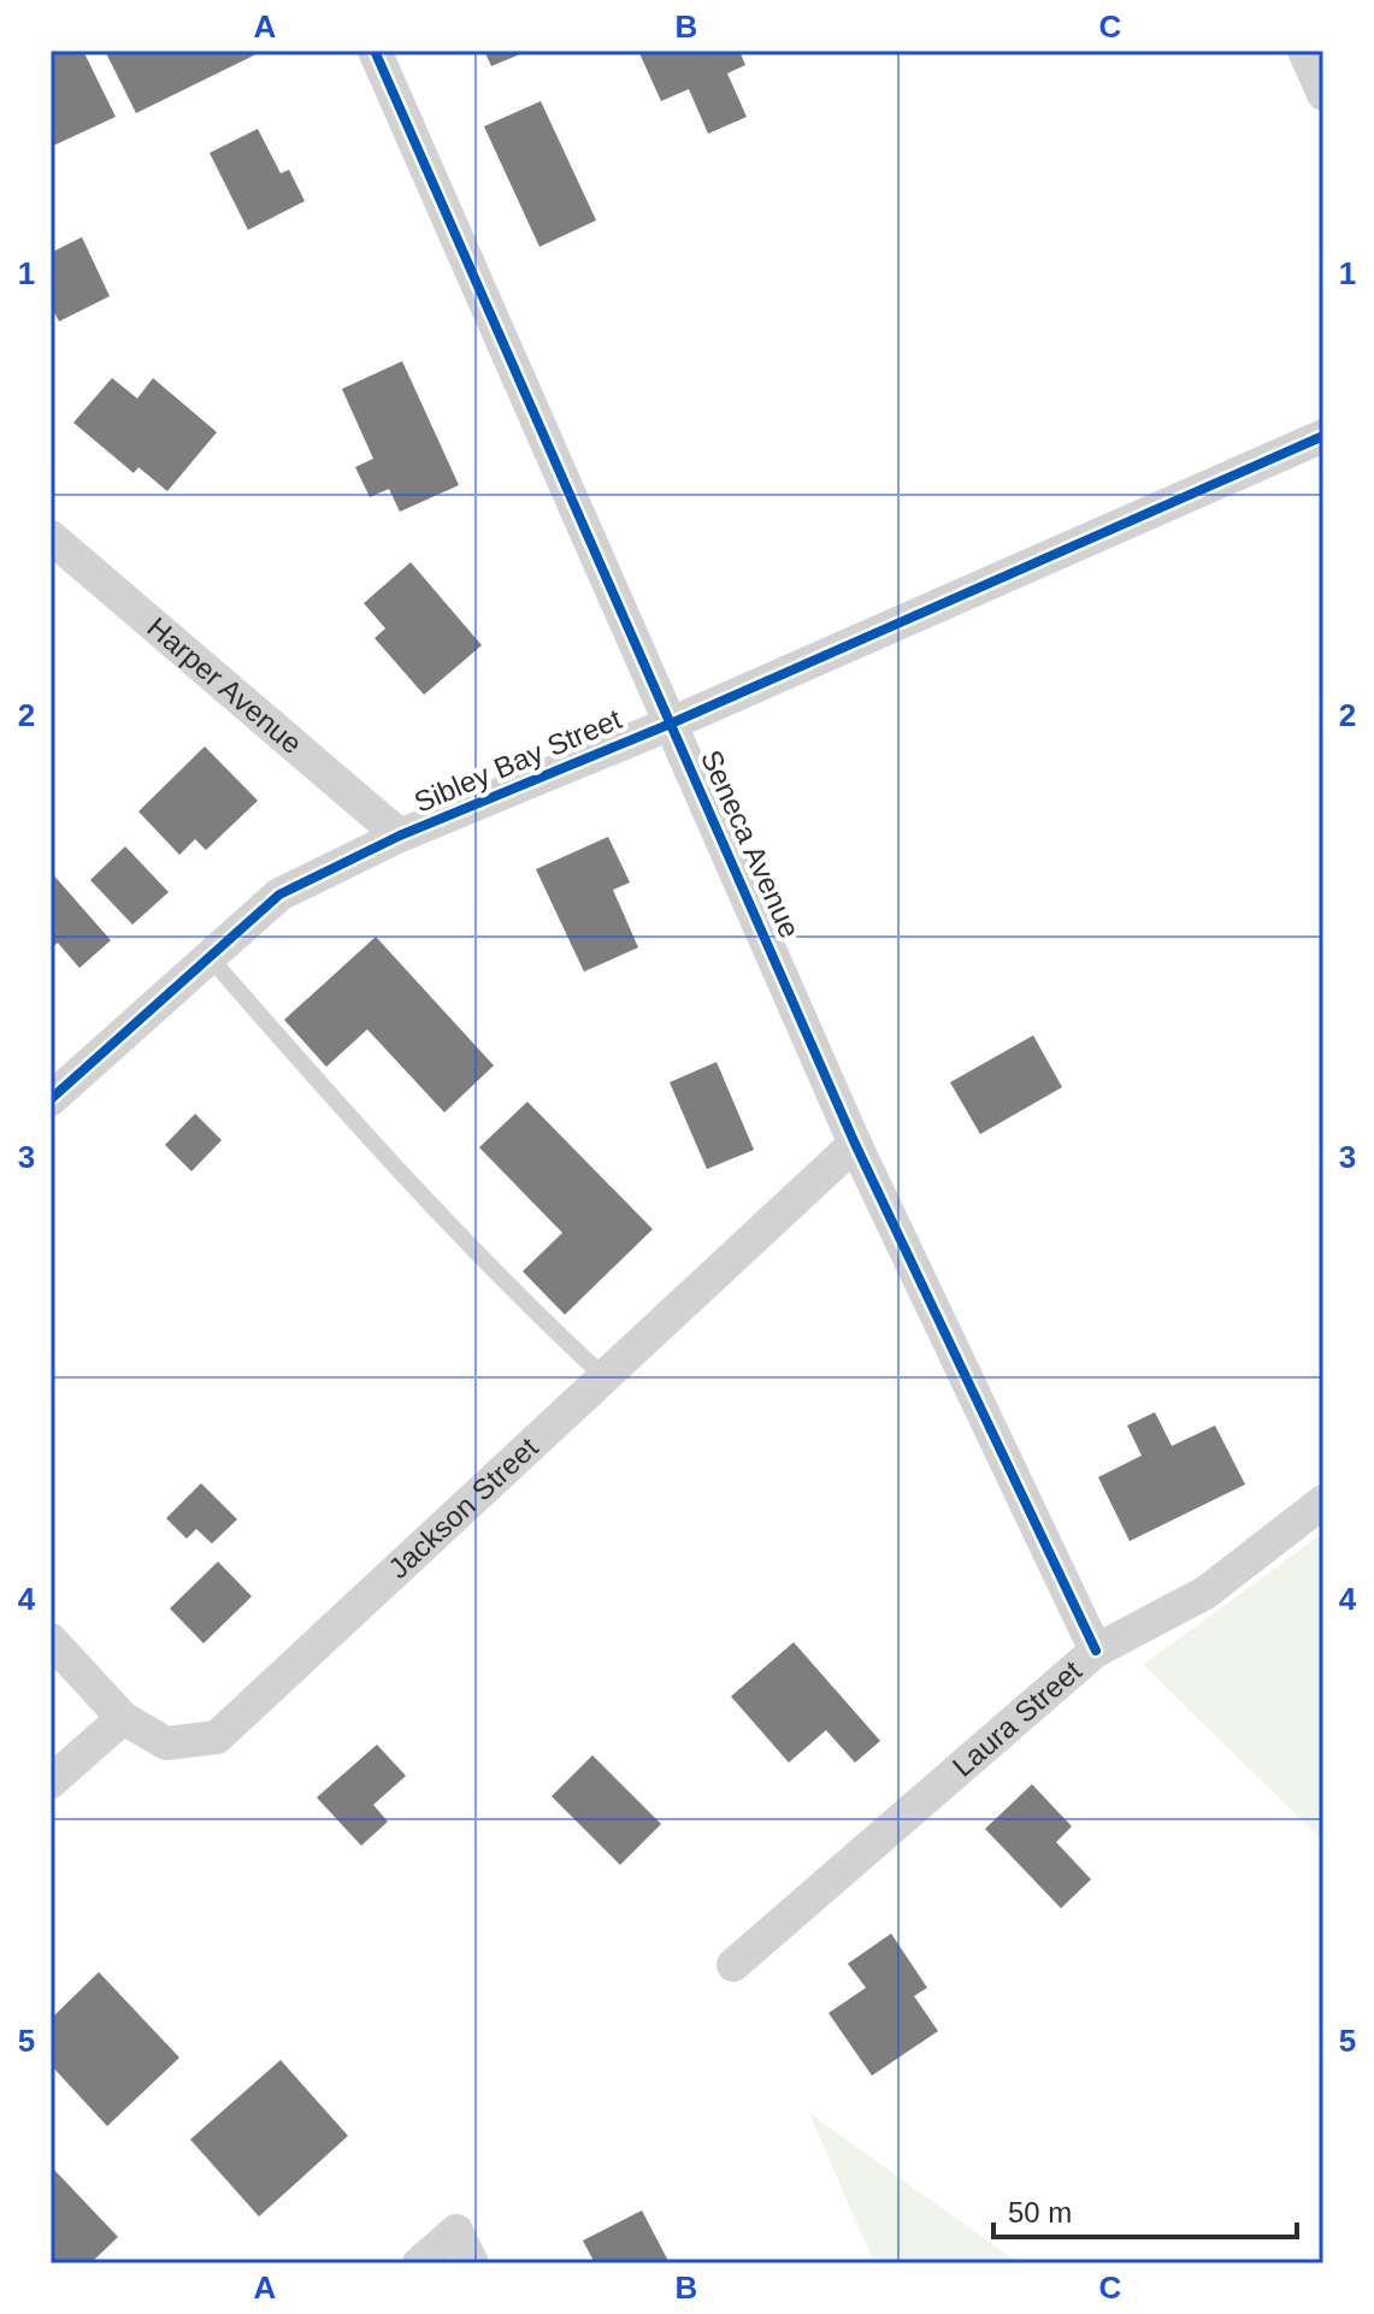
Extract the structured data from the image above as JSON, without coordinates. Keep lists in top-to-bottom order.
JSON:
{
  "streets": {
    "street": [
      "Harper Avenue",
      "Sibley Bay Street",
      "Seneca Avenue",
      "Jackson Street",
      "Laura Street"
    ]
  },
  "crossings": [
    ["Harper Avenue", "Sibley Bay Street"],
    ["Sibley Bay Street", "Seneca Avenue"],
    ["Seneca Avenue", "Jackson Street"],
    ["Seneca Avenue", "Laura Street"]
  ],
  "scale_bar": "50 m",
  "grid": {
    "columns": ["A", "B", "C"],
    "rows": [
      "1",
      "2",
      "3",
      "4",
      "5"
    ]
  }
}
